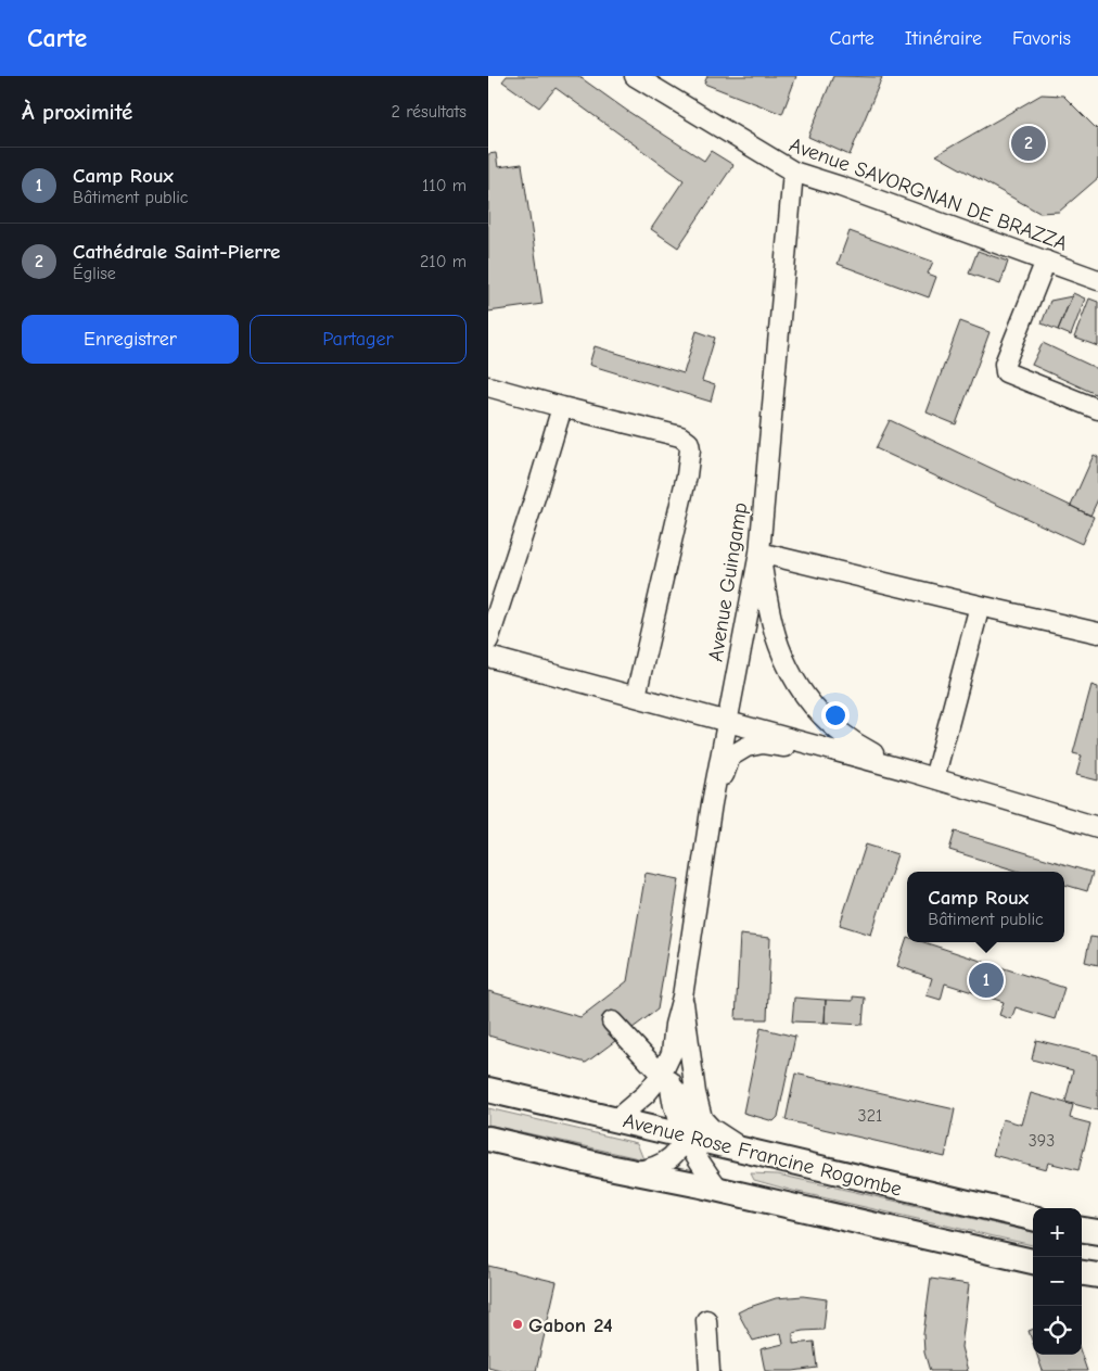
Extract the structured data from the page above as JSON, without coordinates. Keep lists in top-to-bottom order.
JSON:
{
  "streets": {
    "main road": ["Avenue Rose Francine Rogombe"],
    "street": ["Avenue SAVORGNAN DE BRAZZA", "Avenue Guingamp"]
  },
  "crossings": [
    ["Avenue SAVORGNAN DE BRAZZA", "Avenue Guingamp"]
  ],
  "places": ["Gabon 24"],
  "house_numbers": ["321", "393"],
  "page": {
    "header": "Carte",
    "nav": ["Carte", "Itinéraire", "Favoris"],
    "heading": ["À proximité", "2 résultats"],
    "pins": ["2", "1"],
    "list": [
      {
        "mark": "1",
        "name": "Camp Roux",
        "note": "Bâtiment public",
        "value": "110 m"
      },
      {
        "mark": "2",
        "name": "Cathédrale Saint-Pierre",
        "note": "Église",
        "value": "210 m"
      }
    ],
    "buttons": ["Enregistrer", "Partager"],
    "popup": ["Camp Roux", "Bâtiment public"],
    "map_buttons": ["+", "−"]
  }
}
